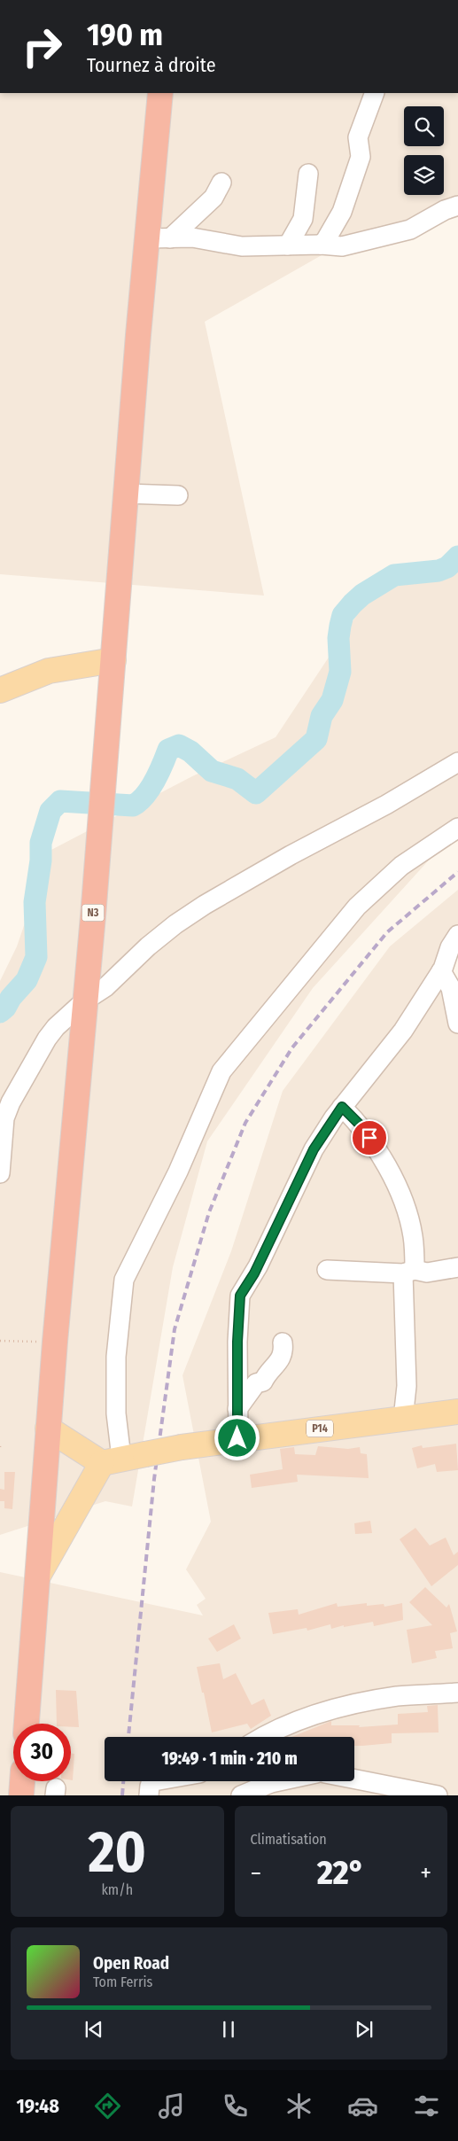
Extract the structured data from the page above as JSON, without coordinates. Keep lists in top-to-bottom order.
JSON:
{
  "streets": {
    "highway": ["N3"],
    "main road": ["P14"]
  },
  "page": {
    "turn": ["190 m", "Tournez à droite"],
    "limit": "30",
    "trip": "19:49 · 1 min · 210 m",
    "tile": [
      ["20", "km/h"],
      "Climatisation"
    ],
    "heat": ["−", "22°", "+"],
    "song": ["Open Road", "Tom Ferris"],
    "tabs": "19:48"
  }
}
